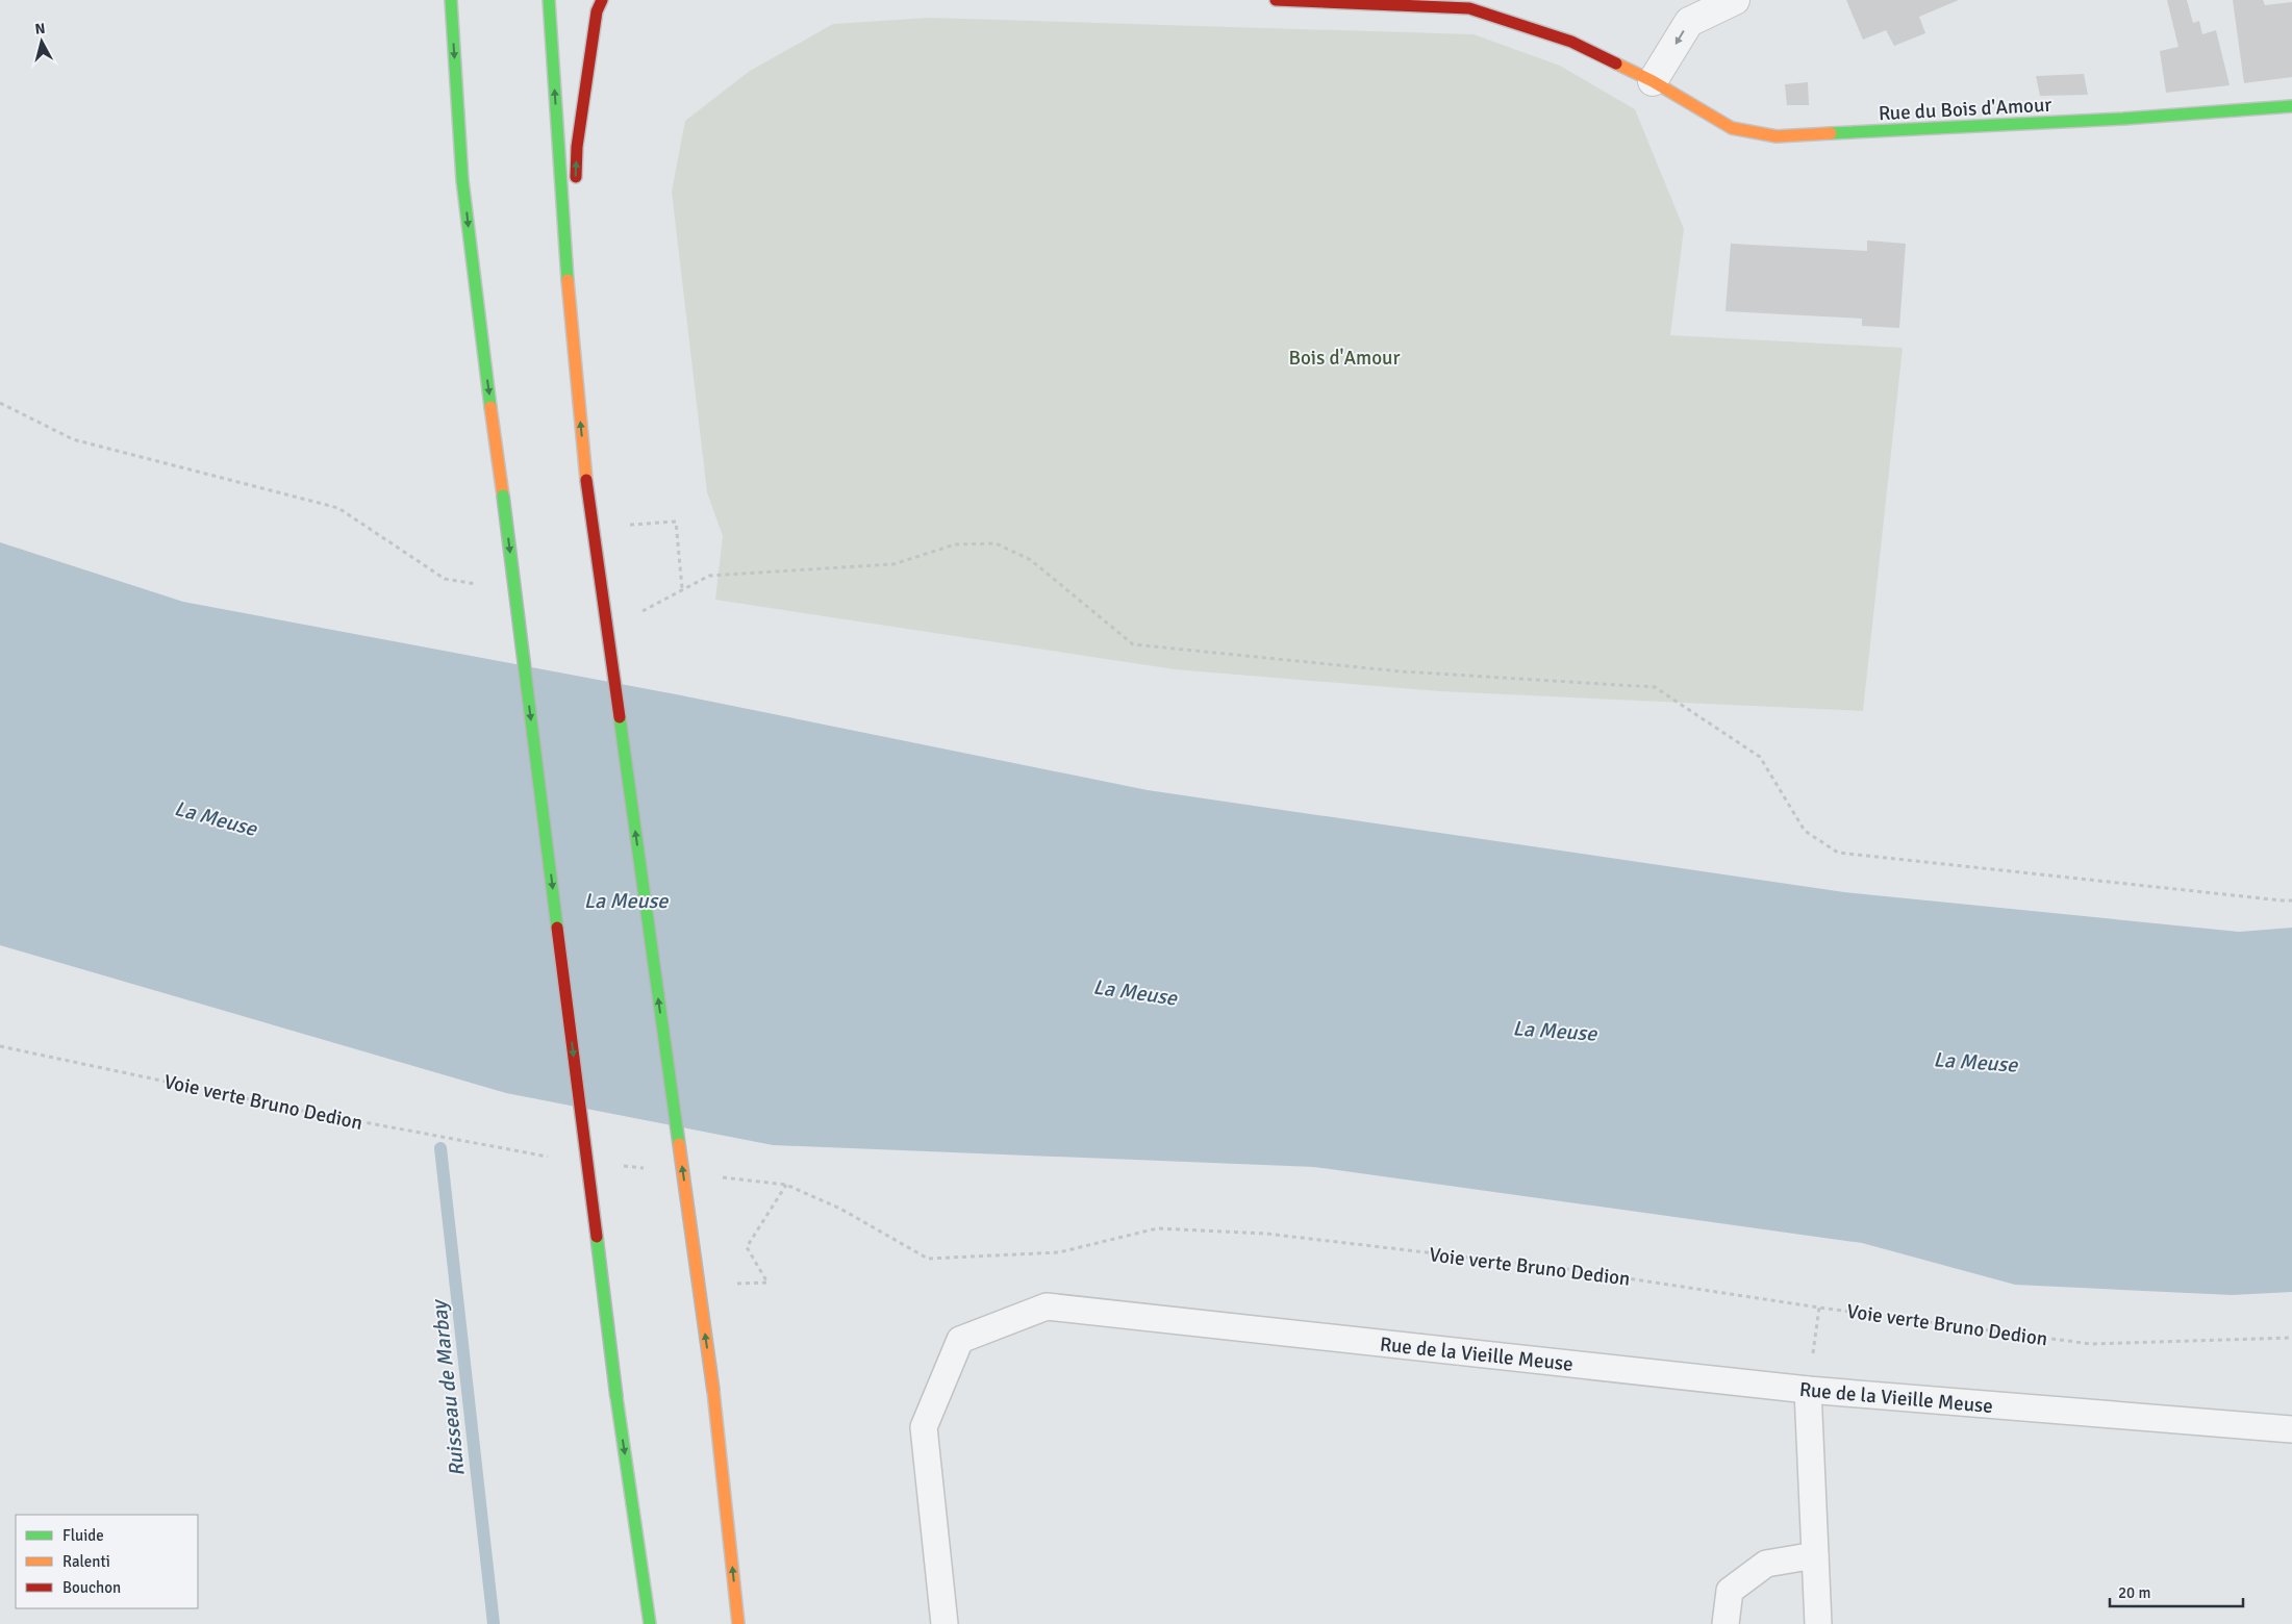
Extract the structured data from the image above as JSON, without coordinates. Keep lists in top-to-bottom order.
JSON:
{
  "streets": {
    "main road": ["Rue du Bois d'Amour"],
    "lane": ["Rue de la Vieille Meuse"],
    "path": ["Voie verte Bruno Dedion"]
  },
  "water": ["La Meuse", "Ruisseau de Marbay"],
  "parks": ["Bois d'Amour"],
  "legend": ["Fluide", "Ralenti", "Bouchon"],
  "scale_bar": "20 m",
  "north": "top"
}
